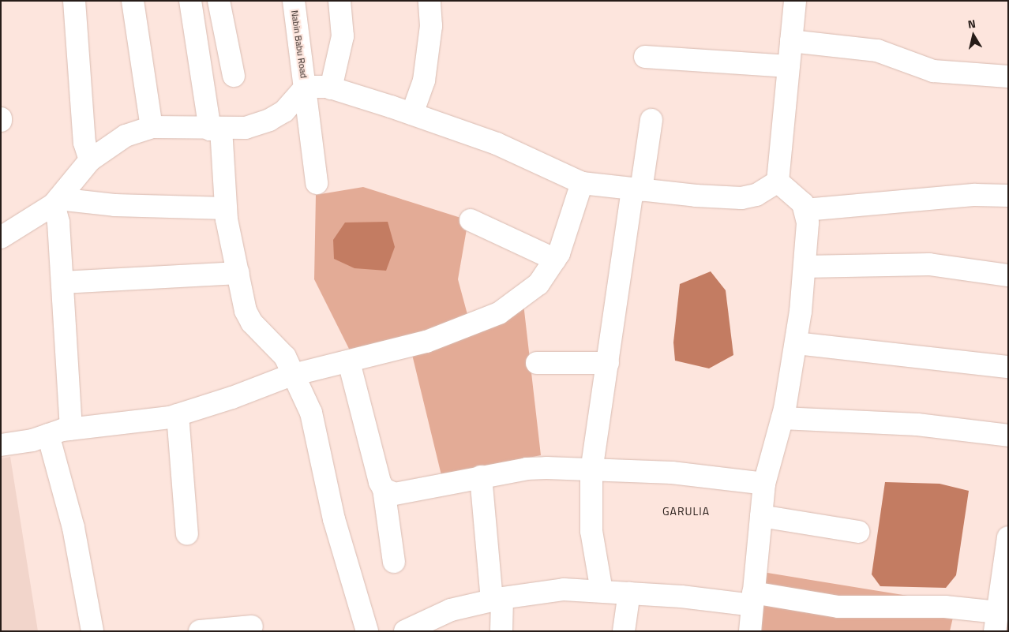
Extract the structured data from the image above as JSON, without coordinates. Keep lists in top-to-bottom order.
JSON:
{
  "streets": {
    "street": ["Nabin Babu Road"]
  },
  "districts": ["GARULIA"],
  "north": "top"
}
